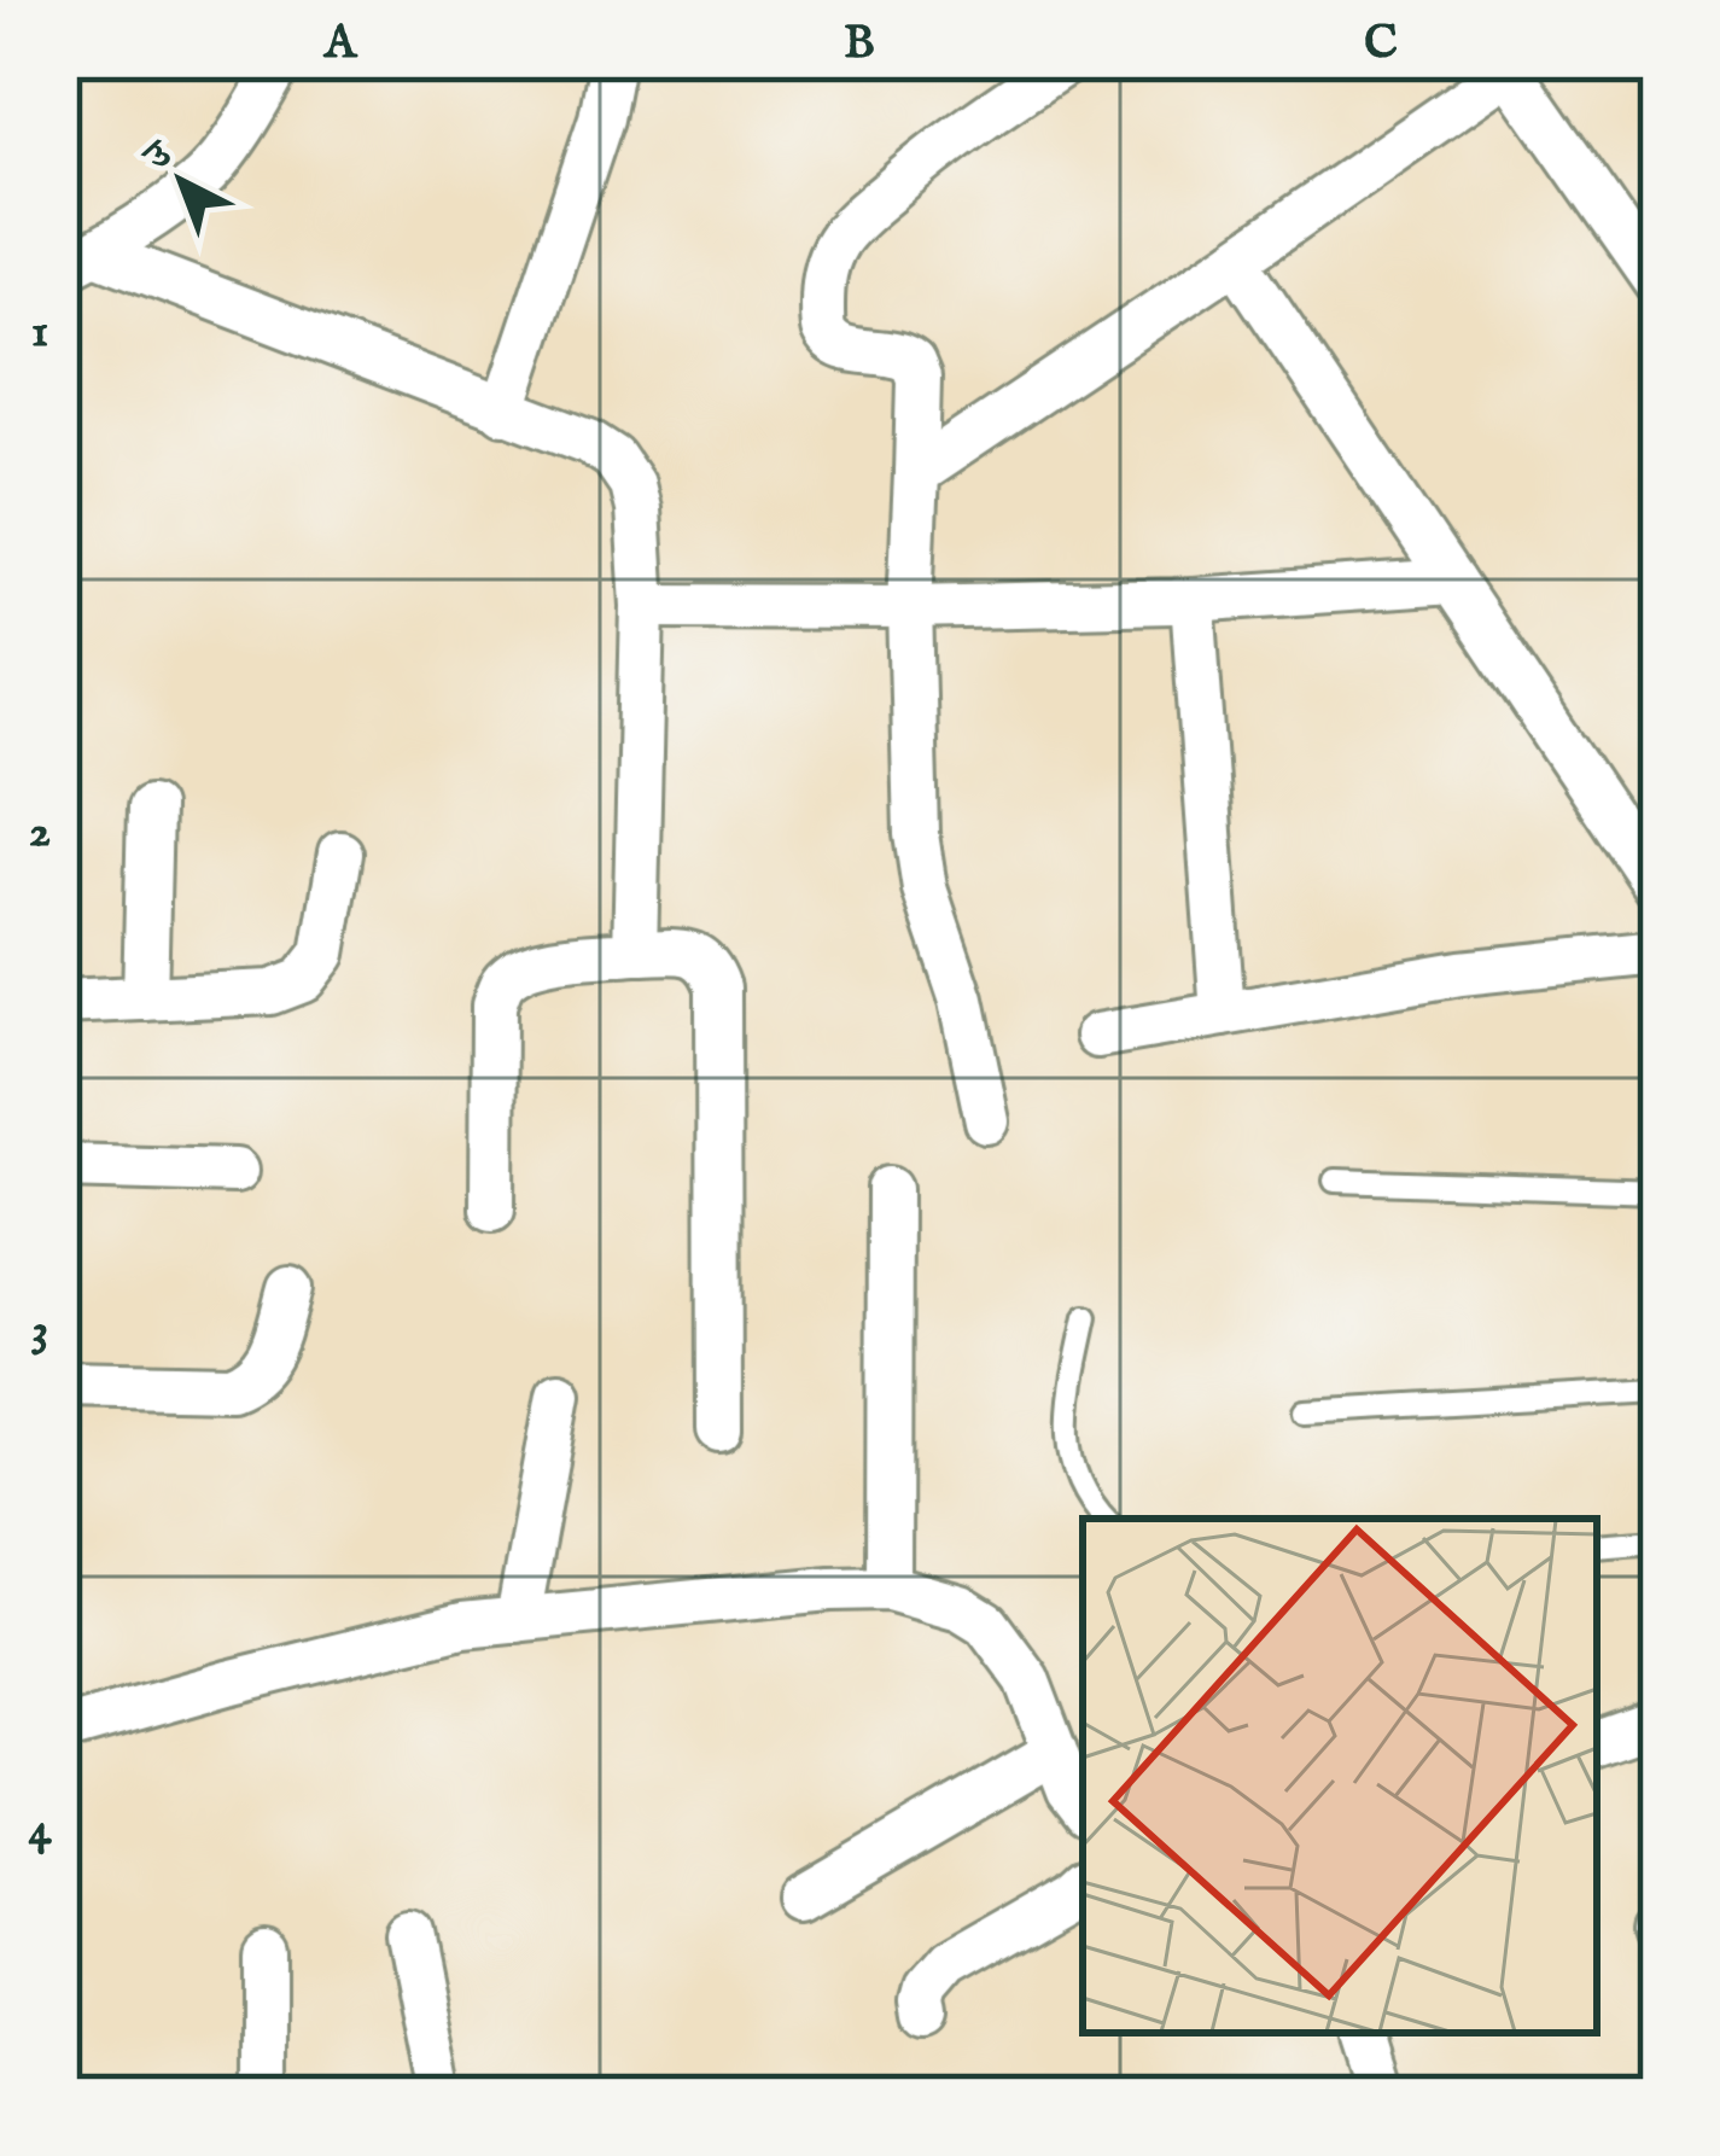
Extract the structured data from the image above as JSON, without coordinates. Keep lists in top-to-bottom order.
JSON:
{
  "north": "top left",
  "grid": {
    "columns": ["A", "B", "C"],
    "rows": [
      "1",
      "2",
      "3",
      "4"
    ]
  }
}
